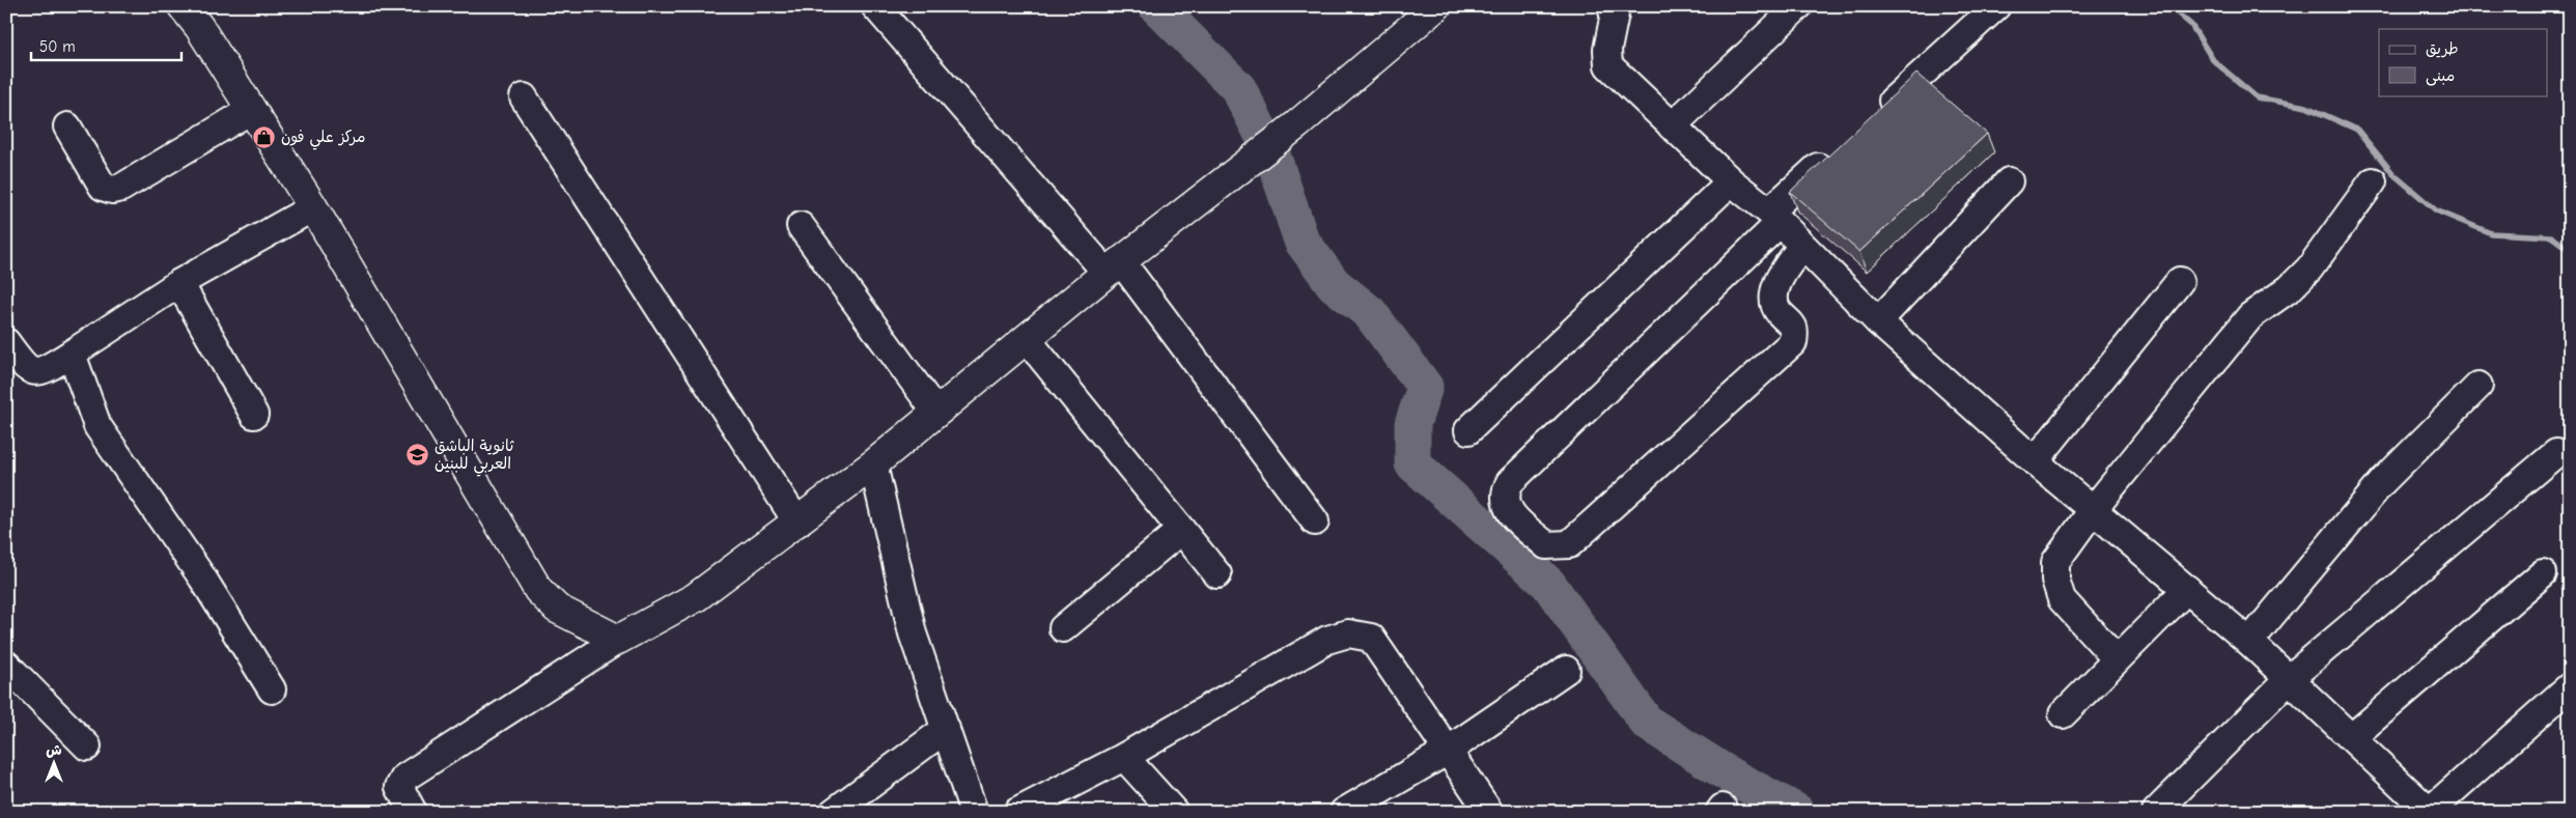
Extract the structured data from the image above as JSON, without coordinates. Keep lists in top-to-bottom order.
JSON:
{
  "places": {
    "shop": ["مركز علي فون"],
    "school or university": ["ثانوية الباشق العربي للبنين"]
  },
  "legend": ["طريق", "مبنى"],
  "scale_bar": "50 m",
  "north": "top"
}
